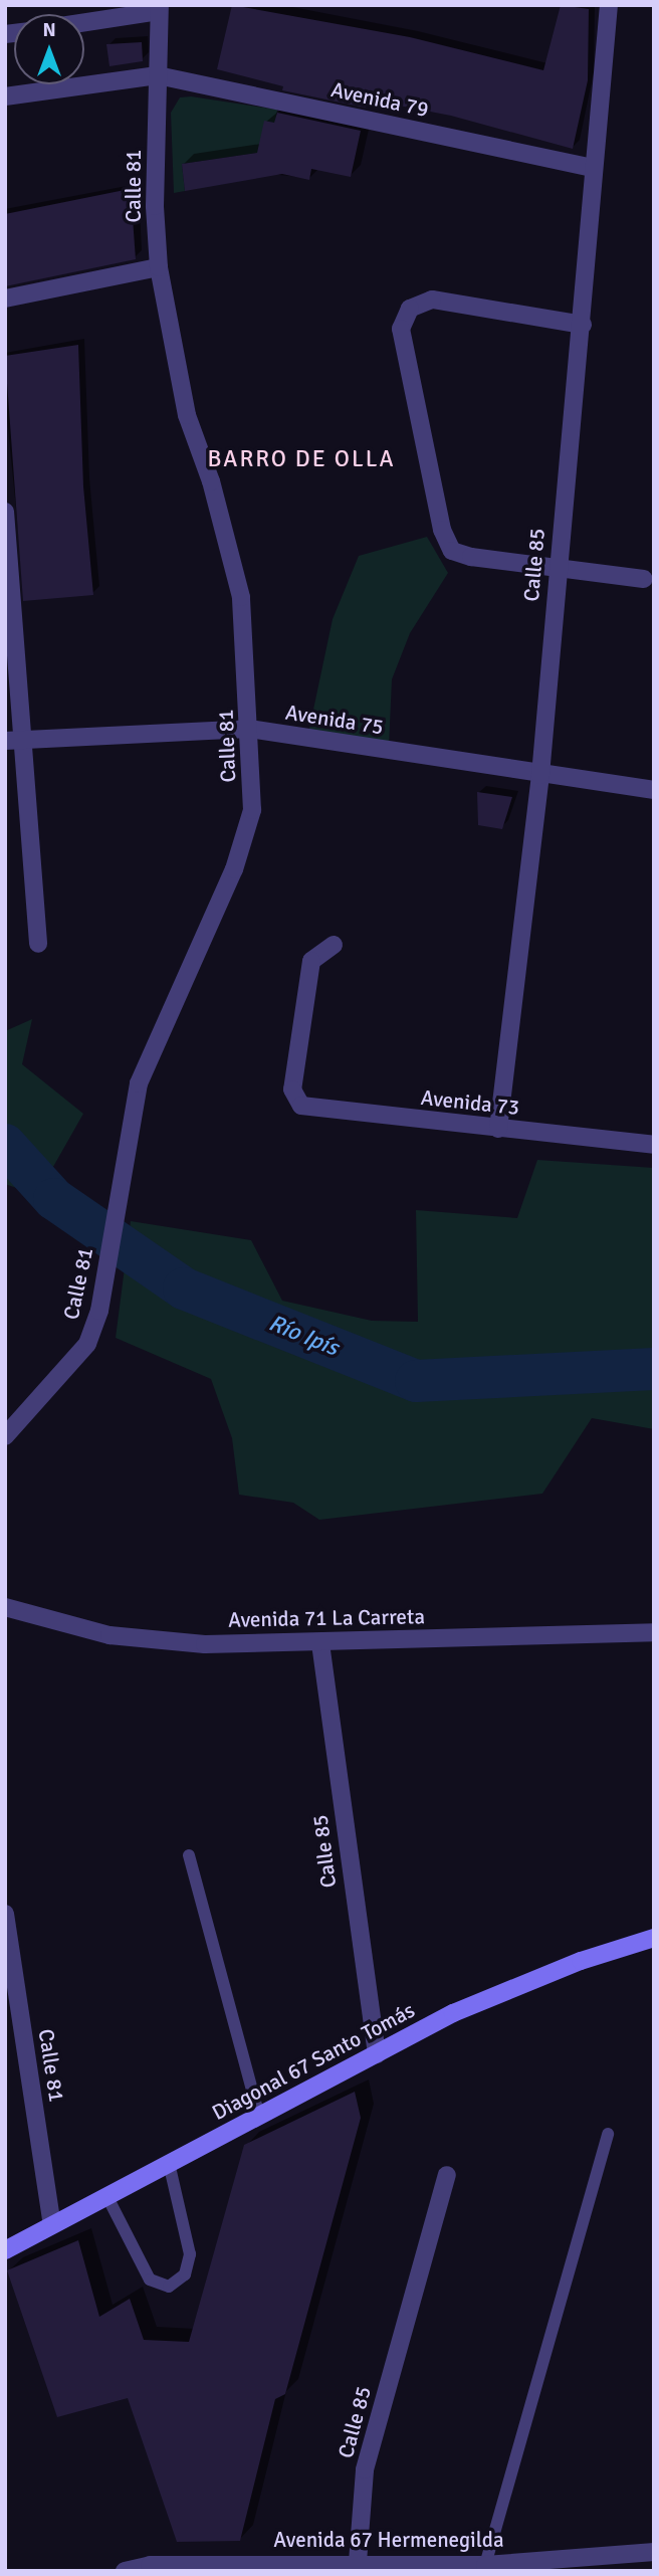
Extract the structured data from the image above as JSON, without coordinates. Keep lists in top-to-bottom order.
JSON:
{
  "streets": {
    "main road": ["Diagonal 67 Santo Tomás"],
    "street": [
      "Avenida 79",
      "Calle 81",
      "Calle 85",
      "Avenida 75",
      "Avenida 73",
      "Avenida 71 La Carreta",
      "Avenida 67 Hermenegilda"
    ]
  },
  "crossings": [
    ["Avenida 79", "Calle 81"],
    ["Avenida 79", "Calle 85"],
    ["Calle 81", "Avenida 75"],
    ["Calle 81", "Diagonal 67 Santo Tomás"],
    ["Calle 85", "Avenida 75"],
    ["Calle 85", "Avenida 73"],
    ["Calle 85", "Avenida 71 La Carreta"],
    ["Calle 85", "Diagonal 67 Santo Tomás"],
    ["Calle 85", "Avenida 67 Hermenegilda"]
  ],
  "districts": ["BARRO DE OLLA"],
  "water": ["Río Ipís"],
  "north": "top"
}
